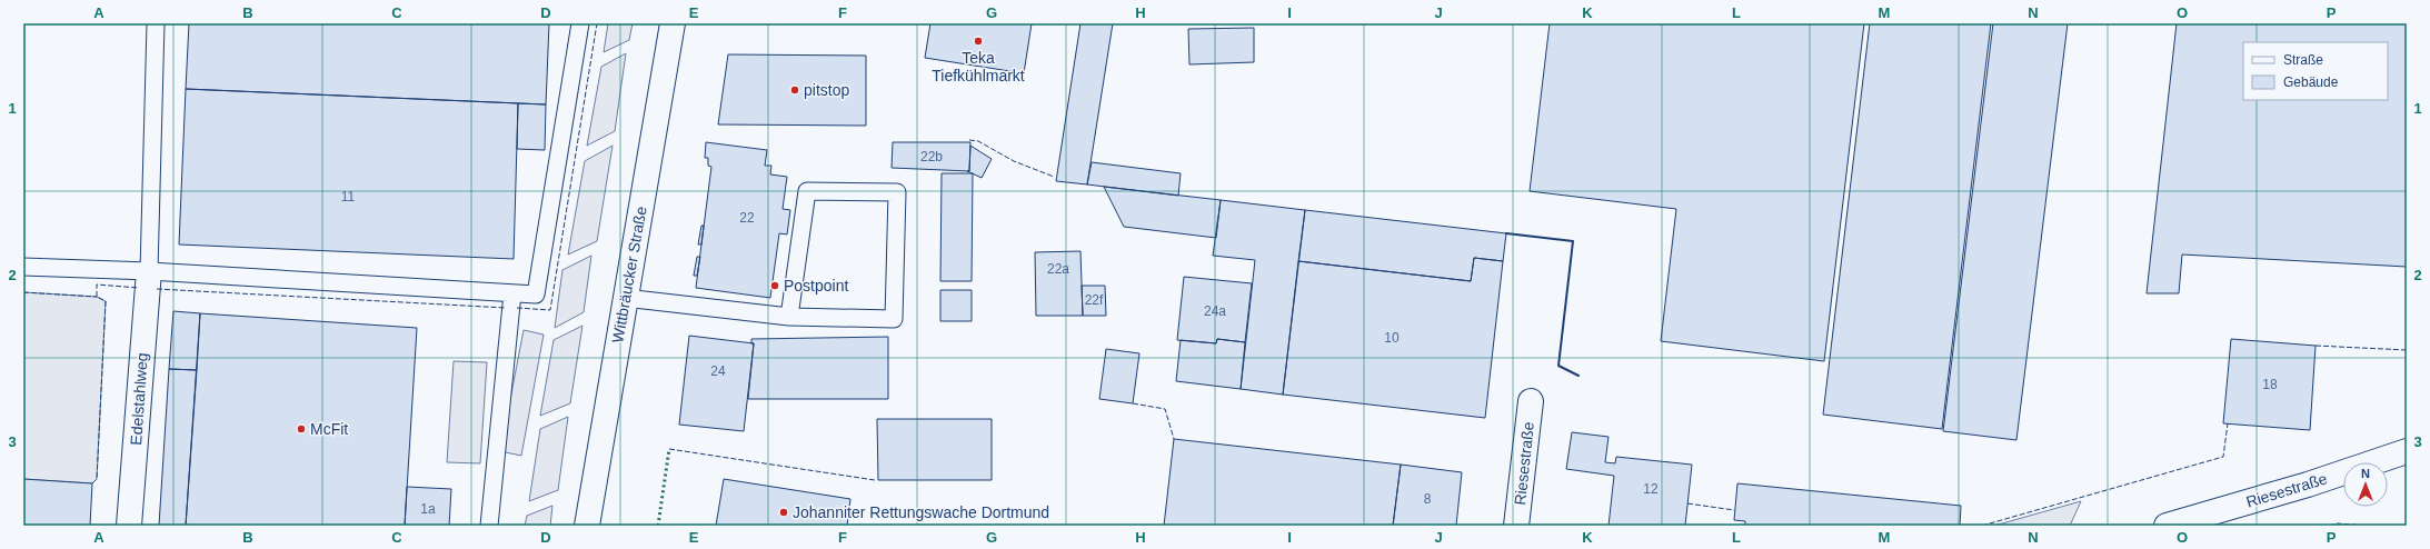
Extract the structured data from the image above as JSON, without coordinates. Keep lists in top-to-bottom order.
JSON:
{
  "streets": {
    "street": ["Wittbräucker Straße", "Edelstahlweg", "Riesestraße"]
  },
  "places": [
    "Teka Tiefkühlmarkt",
    "pitstop",
    "Postpoint",
    "McFit",
    "Johanniter Rettungswache Dortmund"
  ],
  "house_numbers": [
    "22b",
    "11",
    "22",
    "22a",
    "22f",
    "24a",
    "10",
    "24",
    "18",
    "12",
    "8",
    "1a"
  ],
  "legend": ["Straße", "Gebäude"],
  "north": "top",
  "grid": {
    "columns": [
      "A",
      "B",
      "C",
      "D",
      "E",
      "F",
      "G",
      "H",
      "I",
      "J",
      "K",
      "L",
      "M",
      "N",
      "O",
      "P"
    ],
    "rows": ["1", "2", "3"]
  }
}
